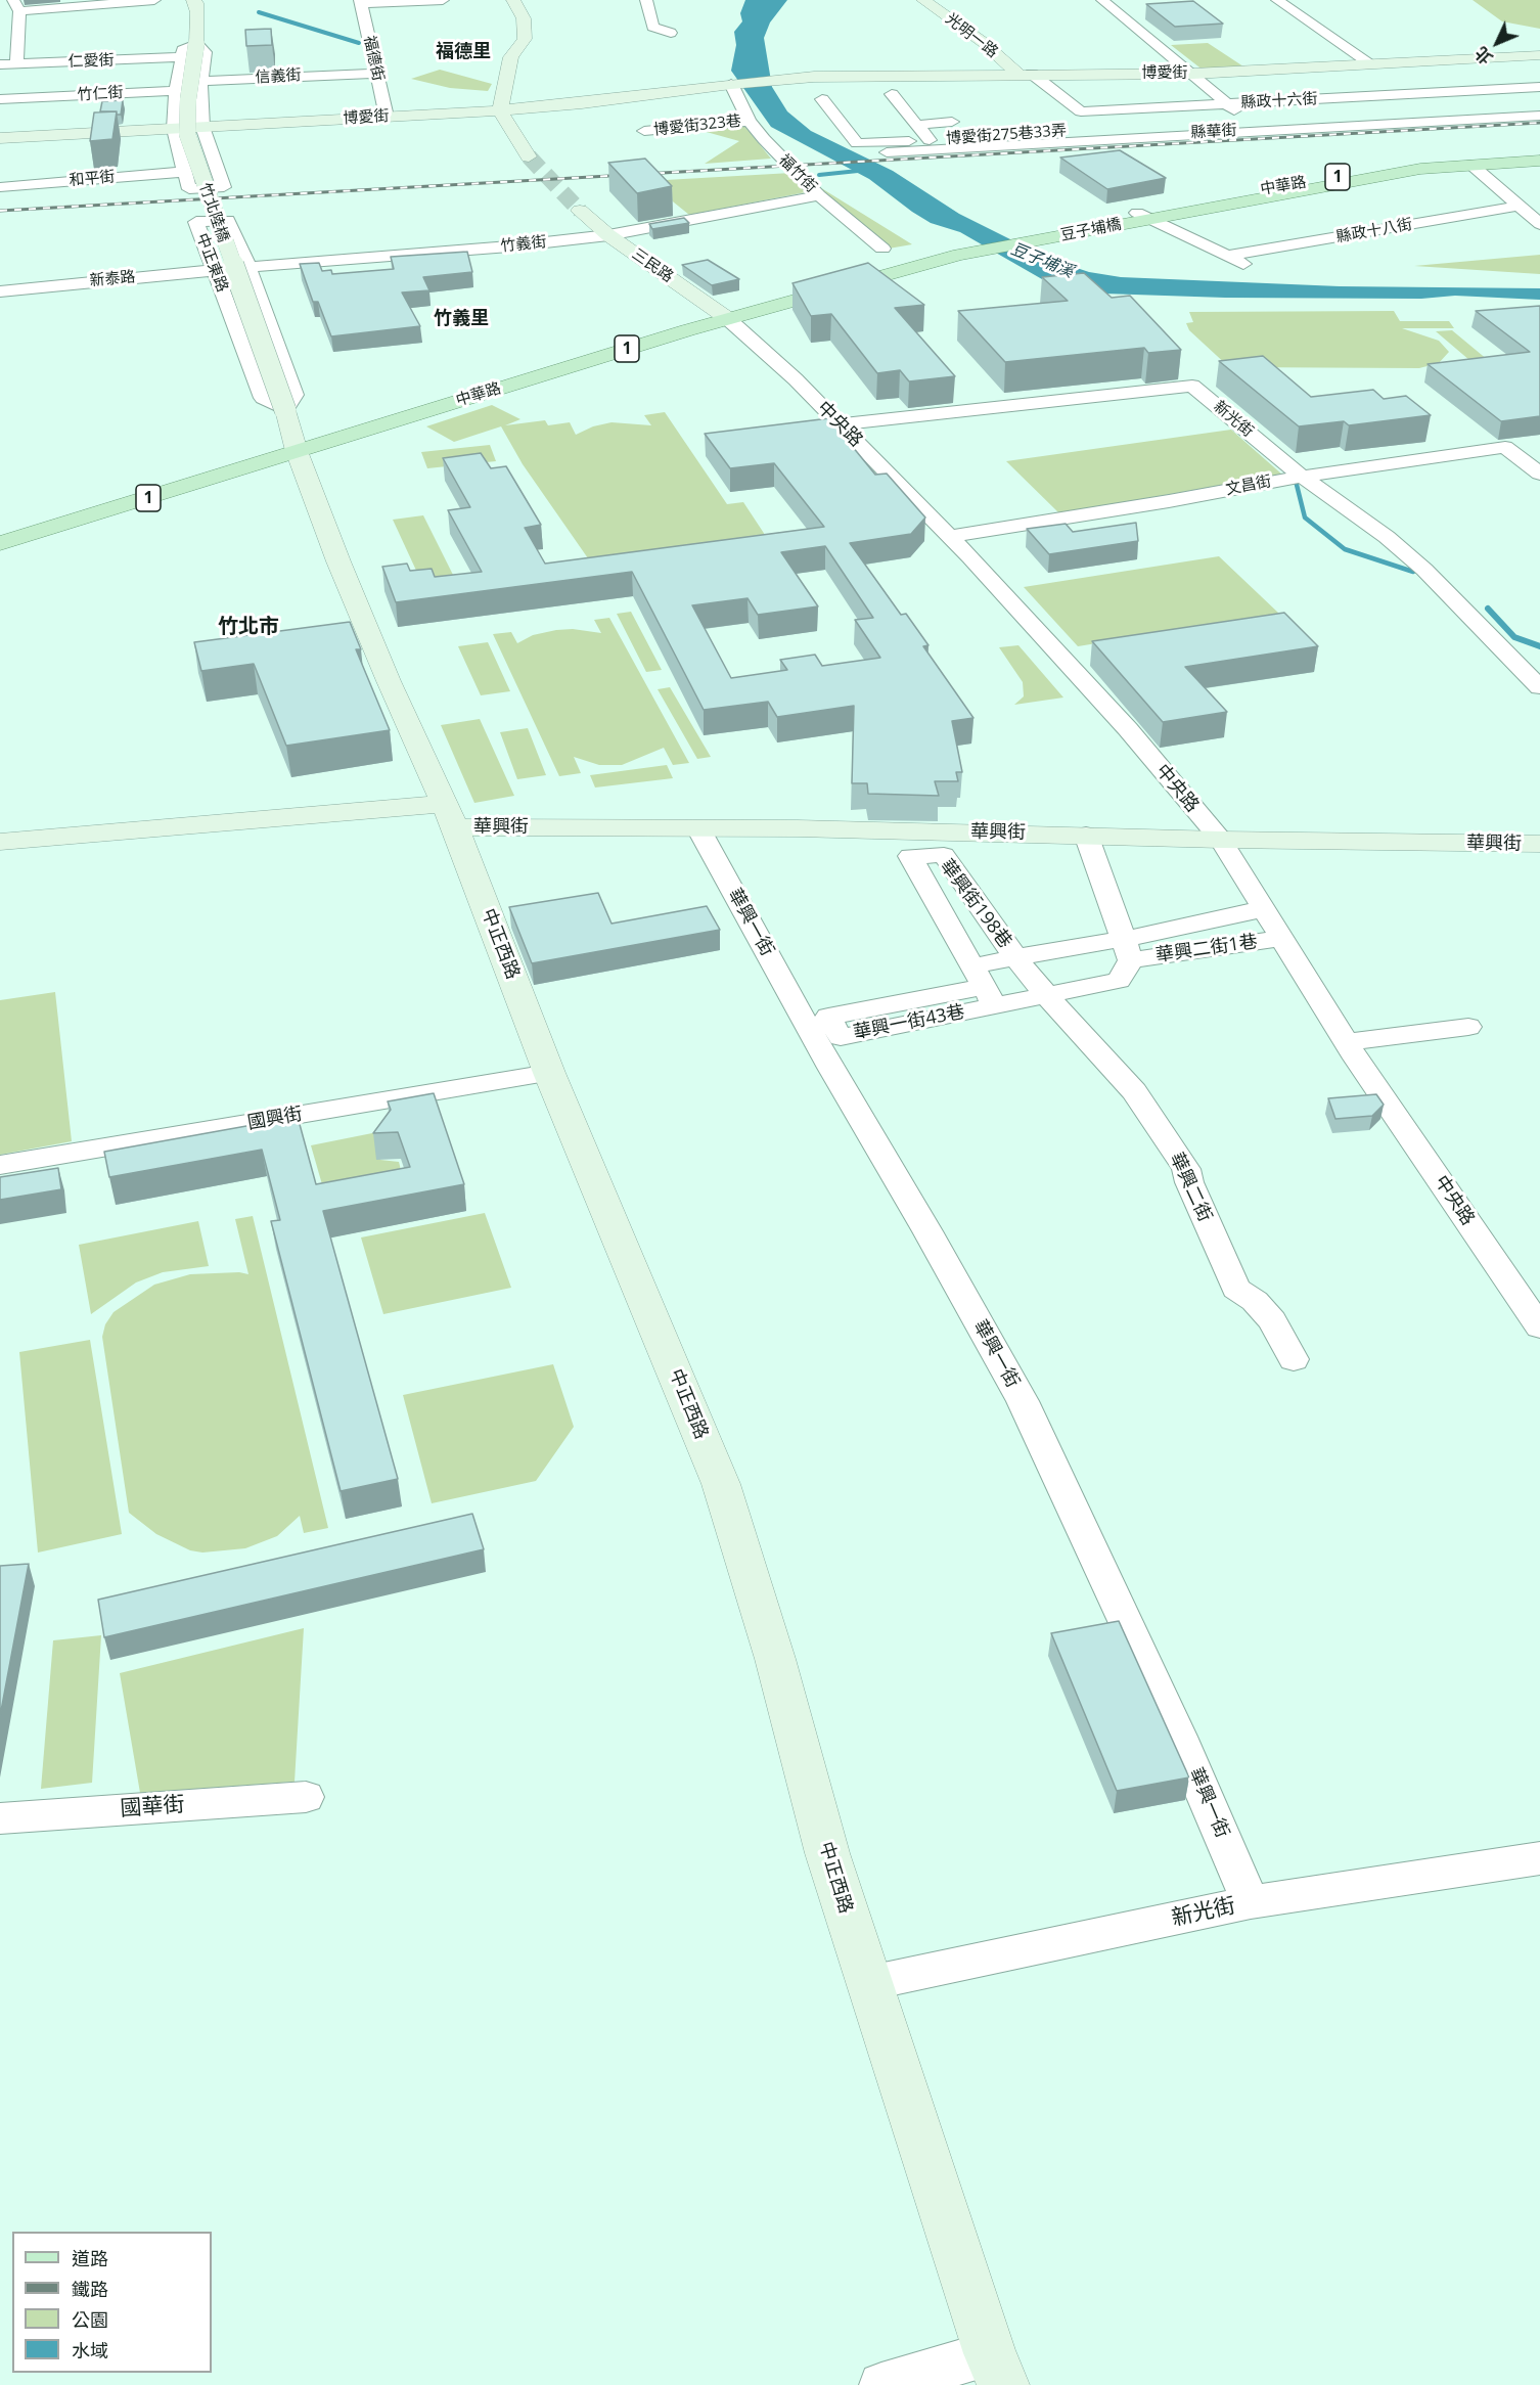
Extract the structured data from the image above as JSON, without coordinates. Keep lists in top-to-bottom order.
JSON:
{
  "streets": {
    "main road": ["1", "中華路", "豆子埔橋"],
    "street": [
      "光明一路",
      "福德街",
      "仁愛街",
      "博愛街",
      "信義街",
      "竹仁街",
      "縣政十六街",
      "博愛街323巷",
      "縣華街",
      "博愛街275巷33弄",
      "福竹街",
      "和平街",
      "竹北陸橋",
      "縣政十八街",
      "竹義街",
      "中正東路",
      "三民路",
      "新泰路",
      "新光街",
      "中央路",
      "文昌街",
      "華興街",
      "華興街198巷",
      "華興一街",
      "中正西路",
      "華興二街1巷",
      "華興一街43巷",
      "國興街",
      "華興二街",
      "國華街"
    ]
  },
  "crossings": [
    ["光明一路", "博愛街"],
    ["光明一路", "縣政十六街"],
    ["福德街", "博愛街"],
    ["福德街", "信義街"],
    ["博愛街", "縣政十六街"],
    ["博愛街", "福竹街"],
    ["信義街", "竹仁街"],
    ["博愛街323巷", "福竹街"],
    ["福竹街", "竹義街"],
    ["中華路", "豆子埔橋"],
    ["中華路", "中正東路"],
    ["中華路", "三民路"],
    ["中華路", "中央路"],
    ["中華路", "中正西路"],
    ["竹北陸橋", "中正東路"],
    ["竹義街", "中正東路"],
    ["竹義街", "三民路"],
    ["竹義街", "新泰路"],
    ["中正東路", "新泰路"],
    ["中正東路", "中正西路"],
    ["三民路", "中央路"],
    ["新光街", "中央路"],
    ["新光街", "文昌街"],
    ["新光街", "華興一街"],
    ["新光街", "中正西路"],
    ["中央路", "文昌街"],
    ["中央路", "華興街"],
    ["中央路", "華興二街1巷"],
    ["華興街", "華興街198巷"],
    ["華興街", "華興一街"],
    ["華興街", "中正西路"],
    ["華興街198巷", "華興一街43巷"],
    ["華興街198巷", "華興二街"],
    ["中正西路", "國興街"],
    ["華興一街43巷", "華興二街"]
  ],
  "districts": ["福德里", "竹義里", "竹北市"],
  "water": ["豆子埔溪"],
  "legend": [
    "道路",
    "鐵路",
    "公園",
    "水域"
  ],
  "north": "bottom left"
}
